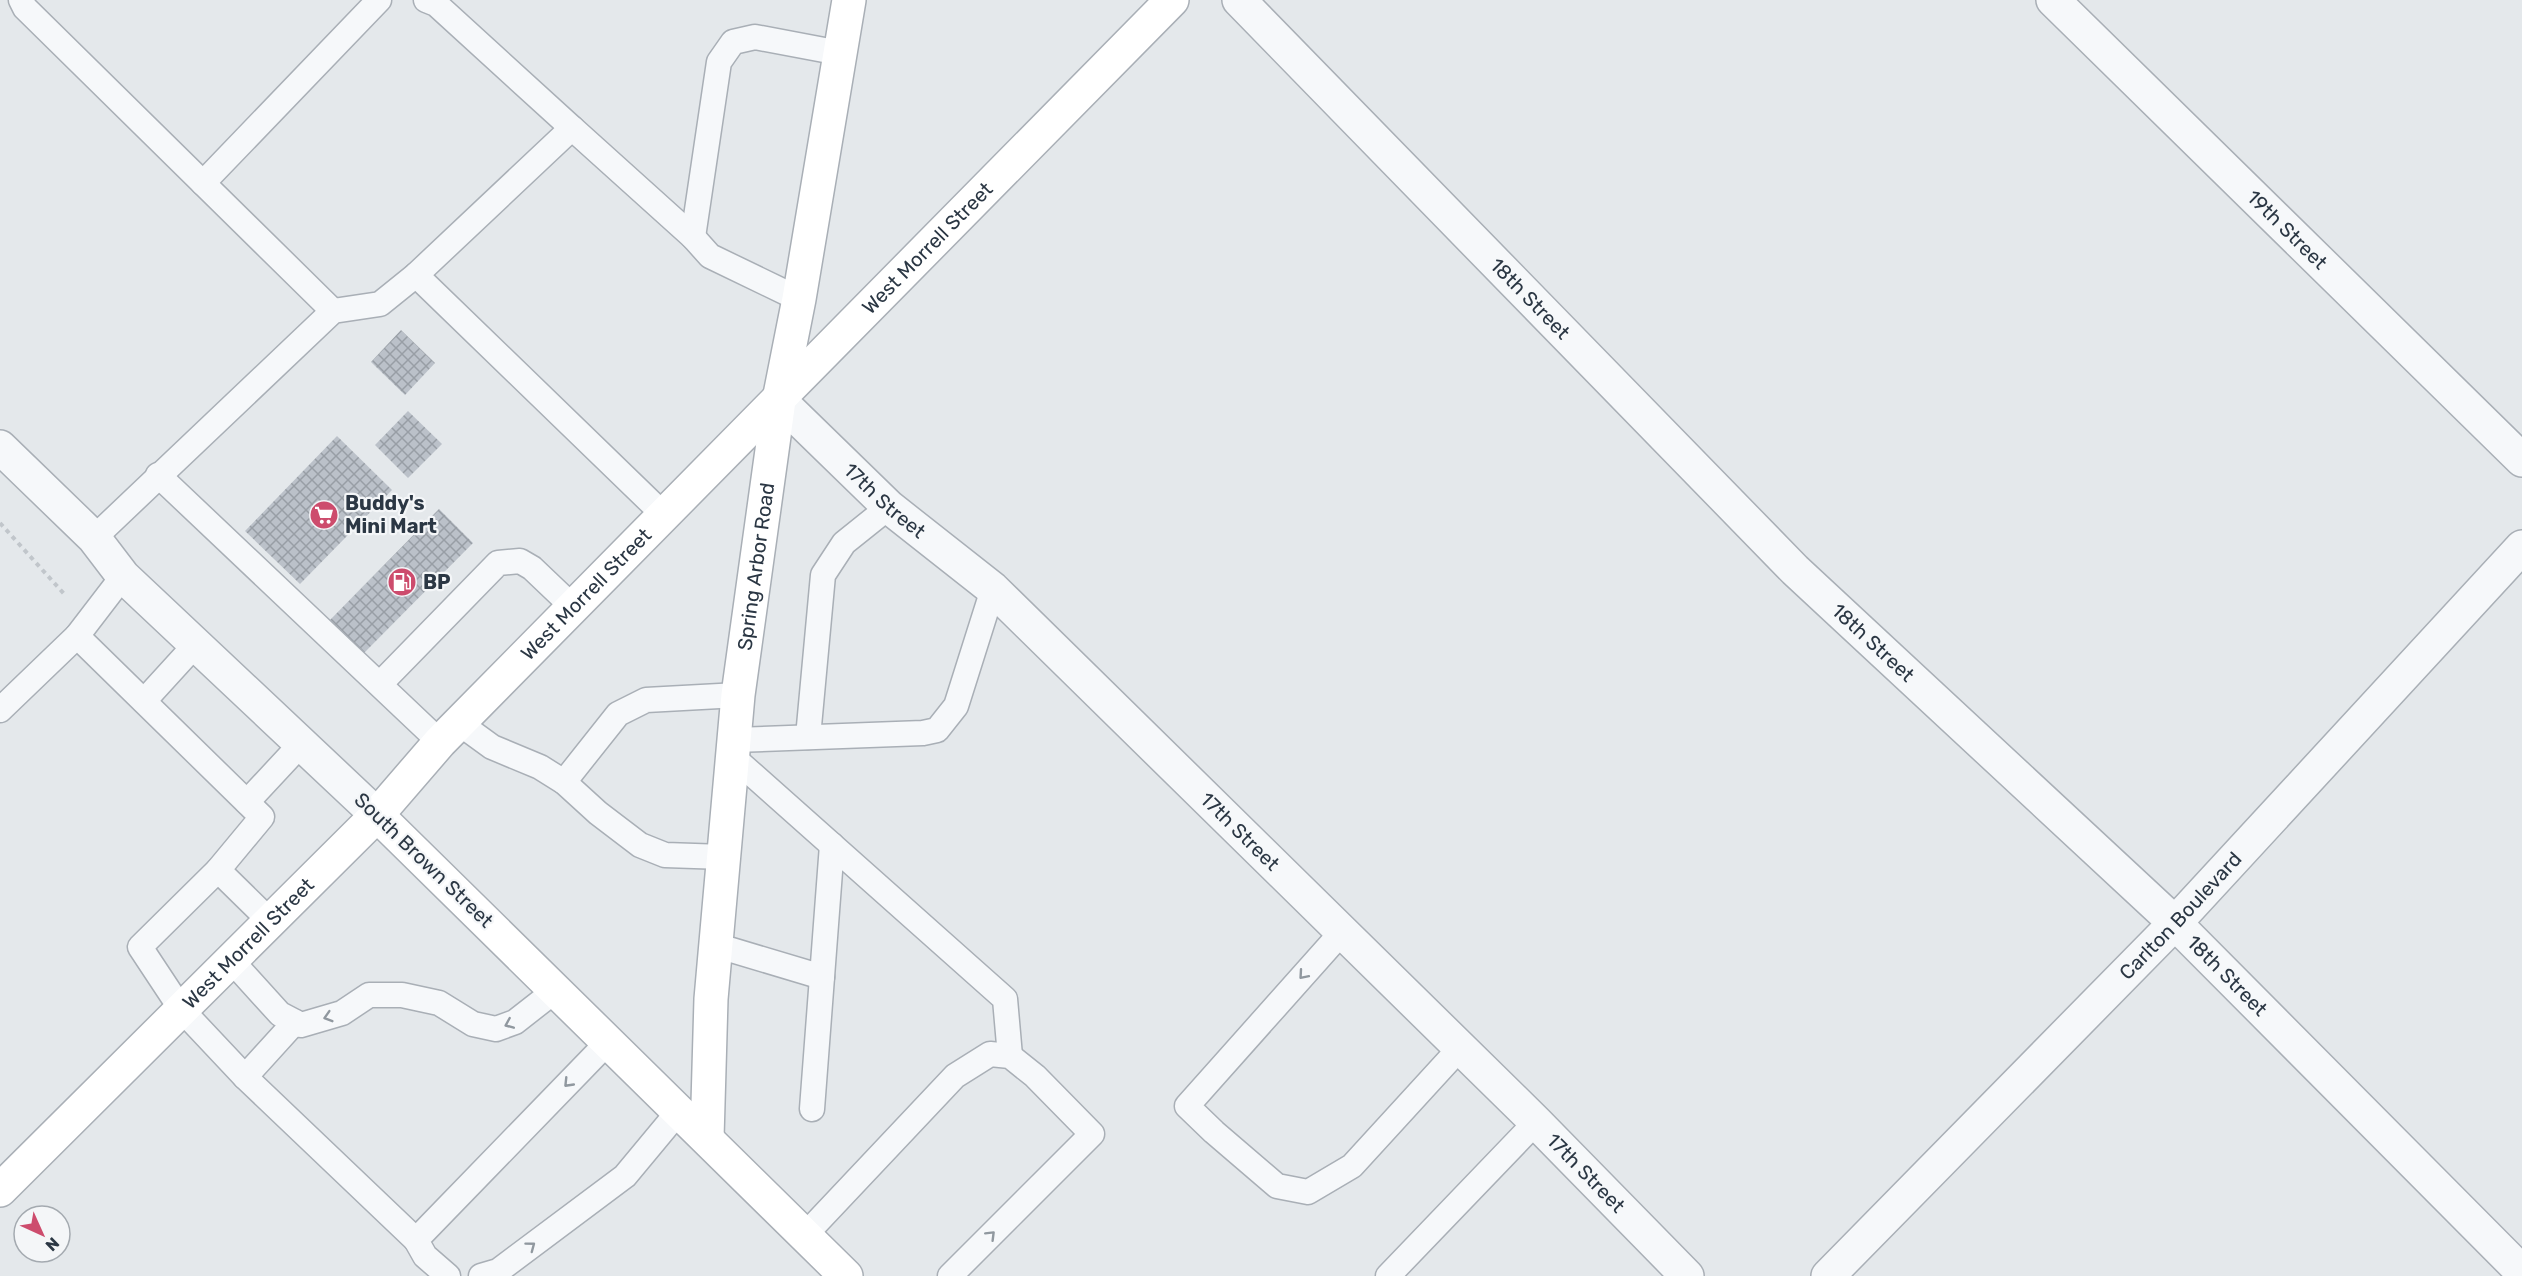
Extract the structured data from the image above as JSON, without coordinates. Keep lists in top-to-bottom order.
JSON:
{
  "streets": {
    "street": [
      "19th Street",
      "West Morrell Street",
      "18th Street",
      "17th Street",
      "Spring Arbor Road",
      "South Brown Street",
      "Carlton Boulevard"
    ]
  },
  "crossings": [
    ["West Morrell Street", "17th Street"],
    ["West Morrell Street", "Spring Arbor Road"],
    ["West Morrell Street", "South Brown Street"],
    ["18th Street", "Carlton Boulevard"],
    ["17th Street", "Spring Arbor Road"],
    ["Spring Arbor Road", "South Brown Street"]
  ],
  "places": {
    "supermarket": ["Buddy's Mini Mart"],
    "fuel station": ["BP"]
  },
  "north": "bottom right"
}
